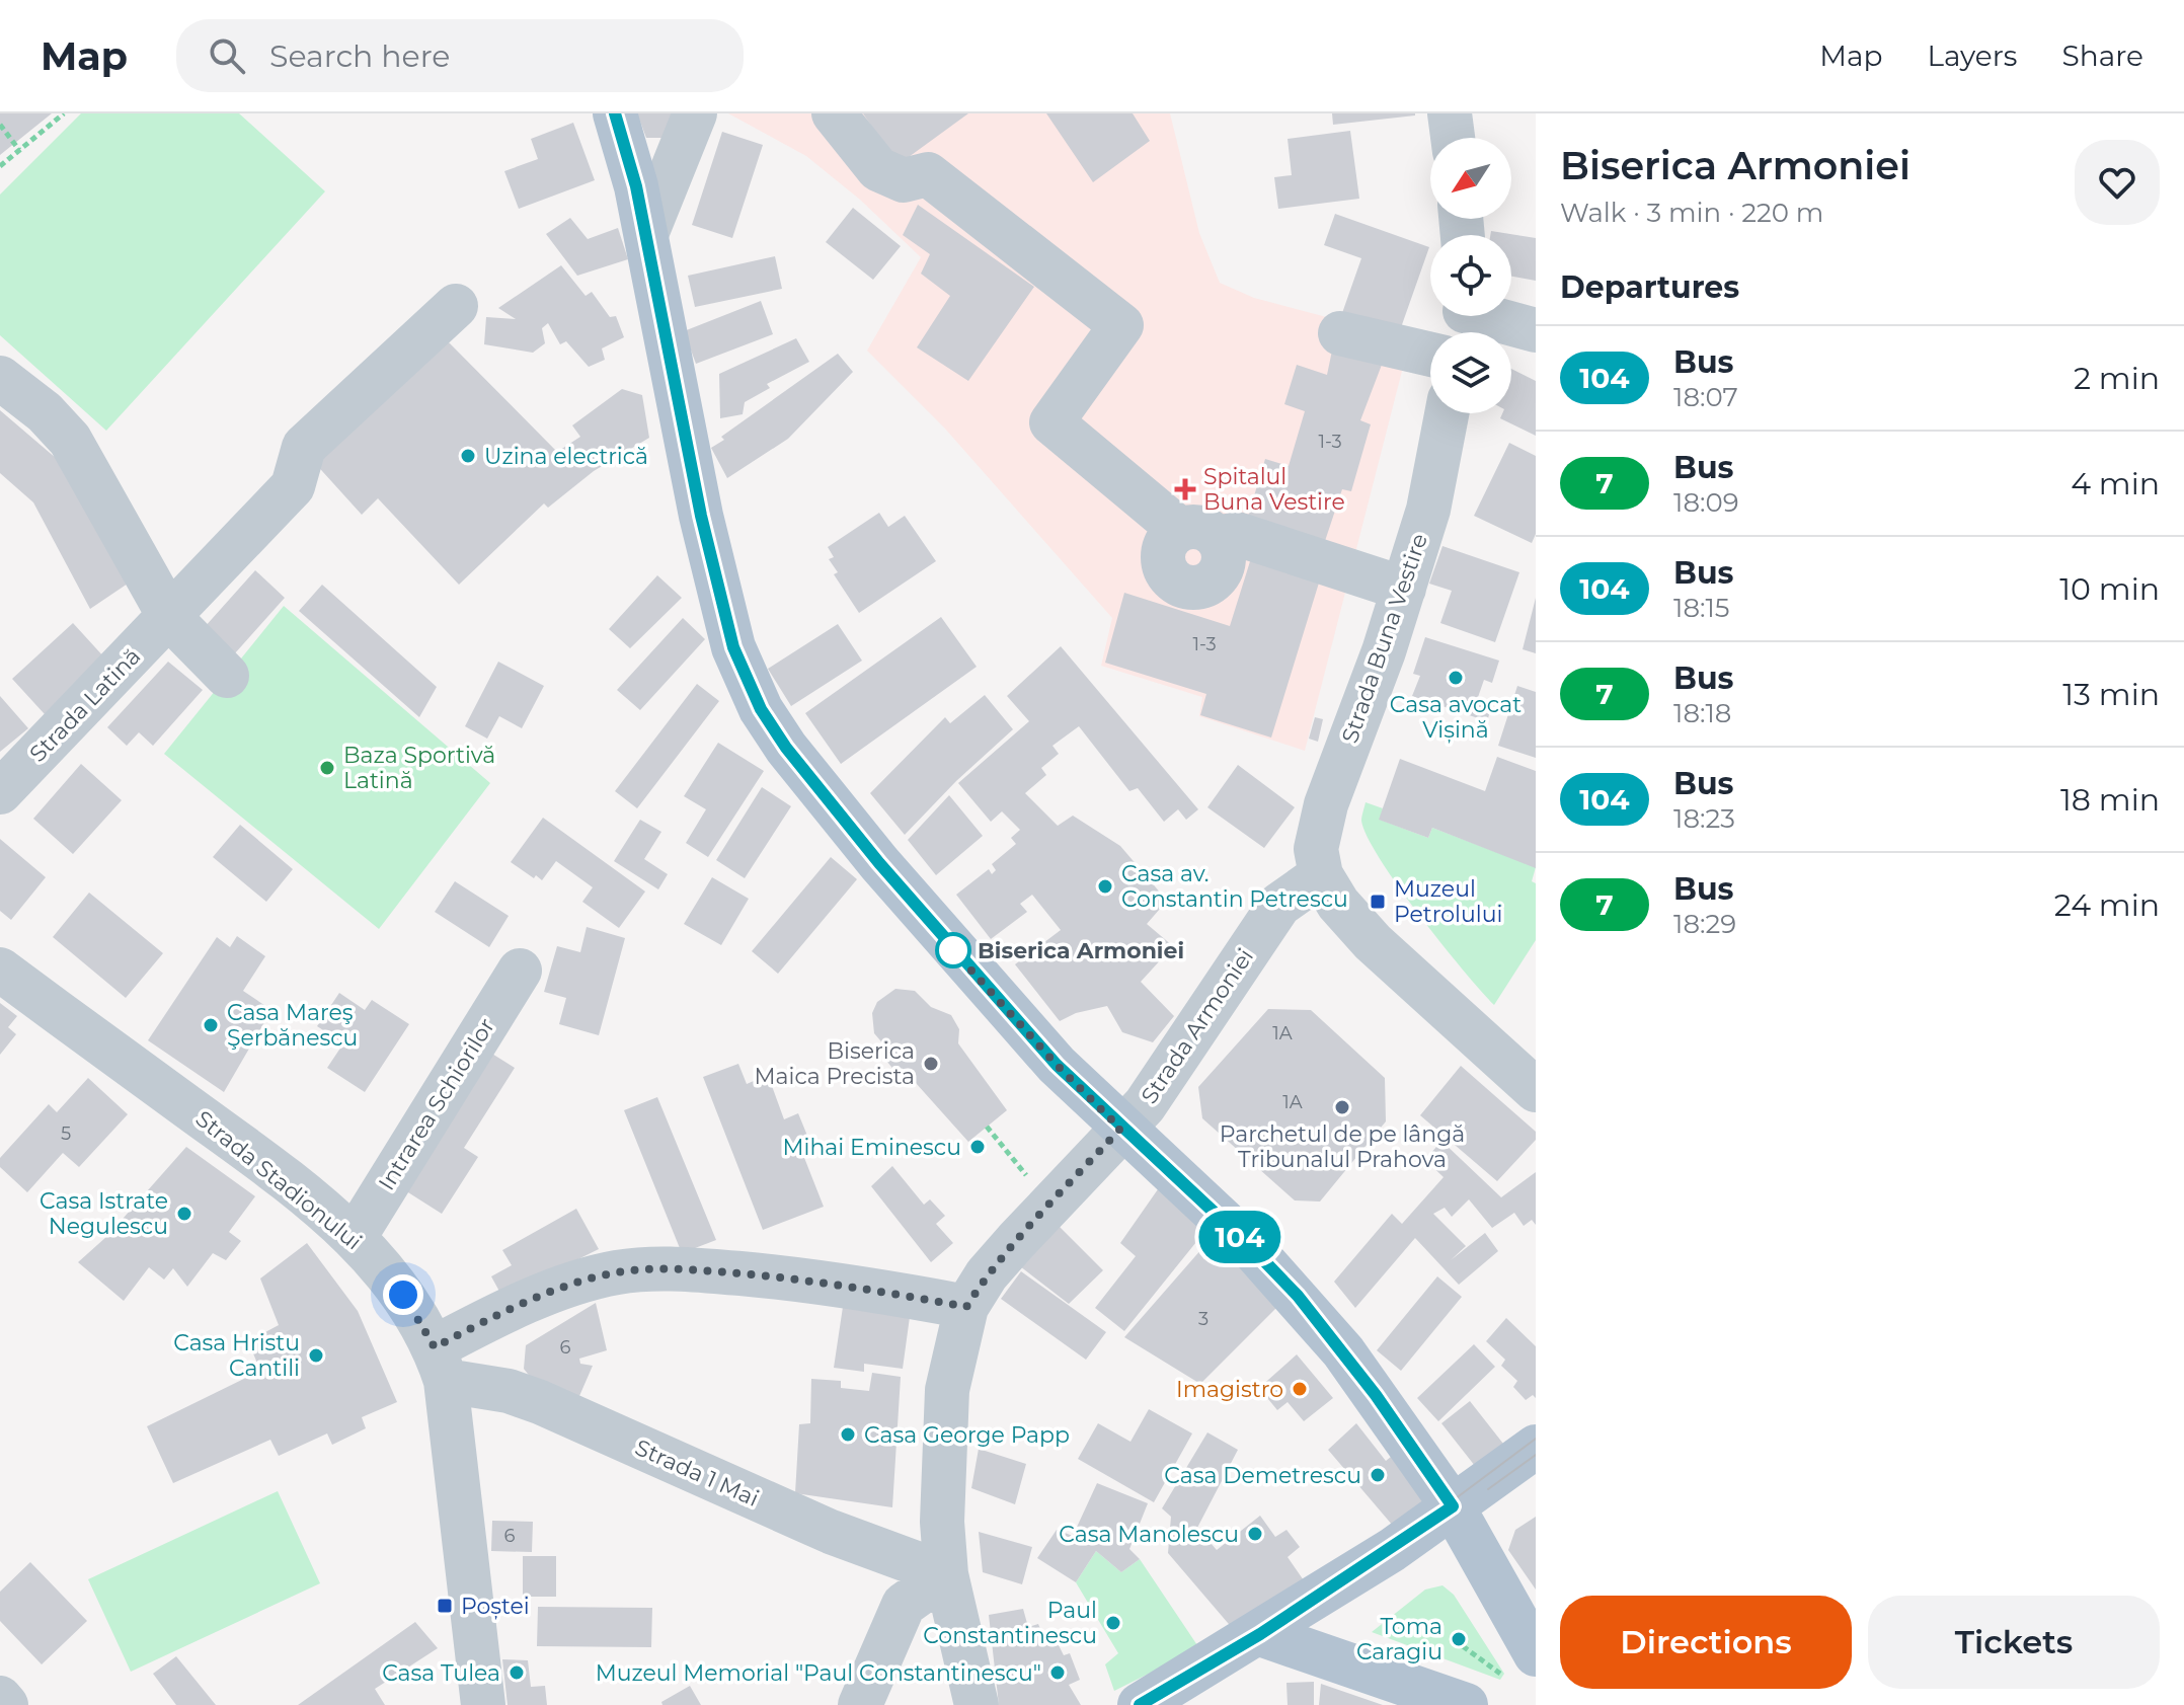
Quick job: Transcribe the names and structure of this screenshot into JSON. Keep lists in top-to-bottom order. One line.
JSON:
{"streets":{"street":["Strada Buna Vestire","Strada Latină","Strada Armoniei","Intrarea Schiorilor","Strada Stadionului","Strada 1 Mai"]},"crossings":[["Strada Buna Vestire","Strada Armoniei"],["Strada Armoniei","Strada 1 Mai"],["Intrarea Schiorilor","Strada Stadionului"],["Strada Stadionului","Strada 1 Mai"]],"places":{"other":["Uzina electrică","Casa avocat Vișină","Baza Sportivă Latină","Casa av. Constantin Petrescu","Biserica Armoniei","Casa Mareş Şerbănescu","Biserica Maica Precista","Parchetul de pe lângă Tribunalul Prahova","Mihai Eminescu","Casa Istrate Negulescu","Casa Hristu Cantili","Imagistro","Casa George Papp","Casa Demetrescu","Casa Manolescu","Paul Constantinescu","Toma Caragiu","Casa Tulea","Muzeul Memorial \"Paul Constantinescu\""],"health":["Spitalul Buna Vestire"],"transit":["Muzeul Petrolului","Poștei"]},"lines":["bus line 104"],"house_numbers":["1-3","1-3","1A","1A","5","3","6","6"],"north":"bottom left","page":{"header":"Map","search":"Search here","nav":["Map","Layers","Share"],"on_map":"104","heading":[["Biserica Armoniei","Walk · 3 min · 220 m"],"Departures"],"list":[{"mark":"104","name":"Bus","note":"18:07","value":"2 min"},{"mark":"7","name":"Bus","note":"18:09","value":"4 min"},{"mark":"104","name":"Bus","note":"18:15","value":"10 min"},{"mark":"7","name":"Bus","note":"18:18","value":"13 min"},{"mark":"104","name":"Bus","note":"18:23","value":"18 min"},{"mark":"7","name":"Bus","note":"18:29","value":"24 min"}],"buttons":["Directions","Tickets"]}}
